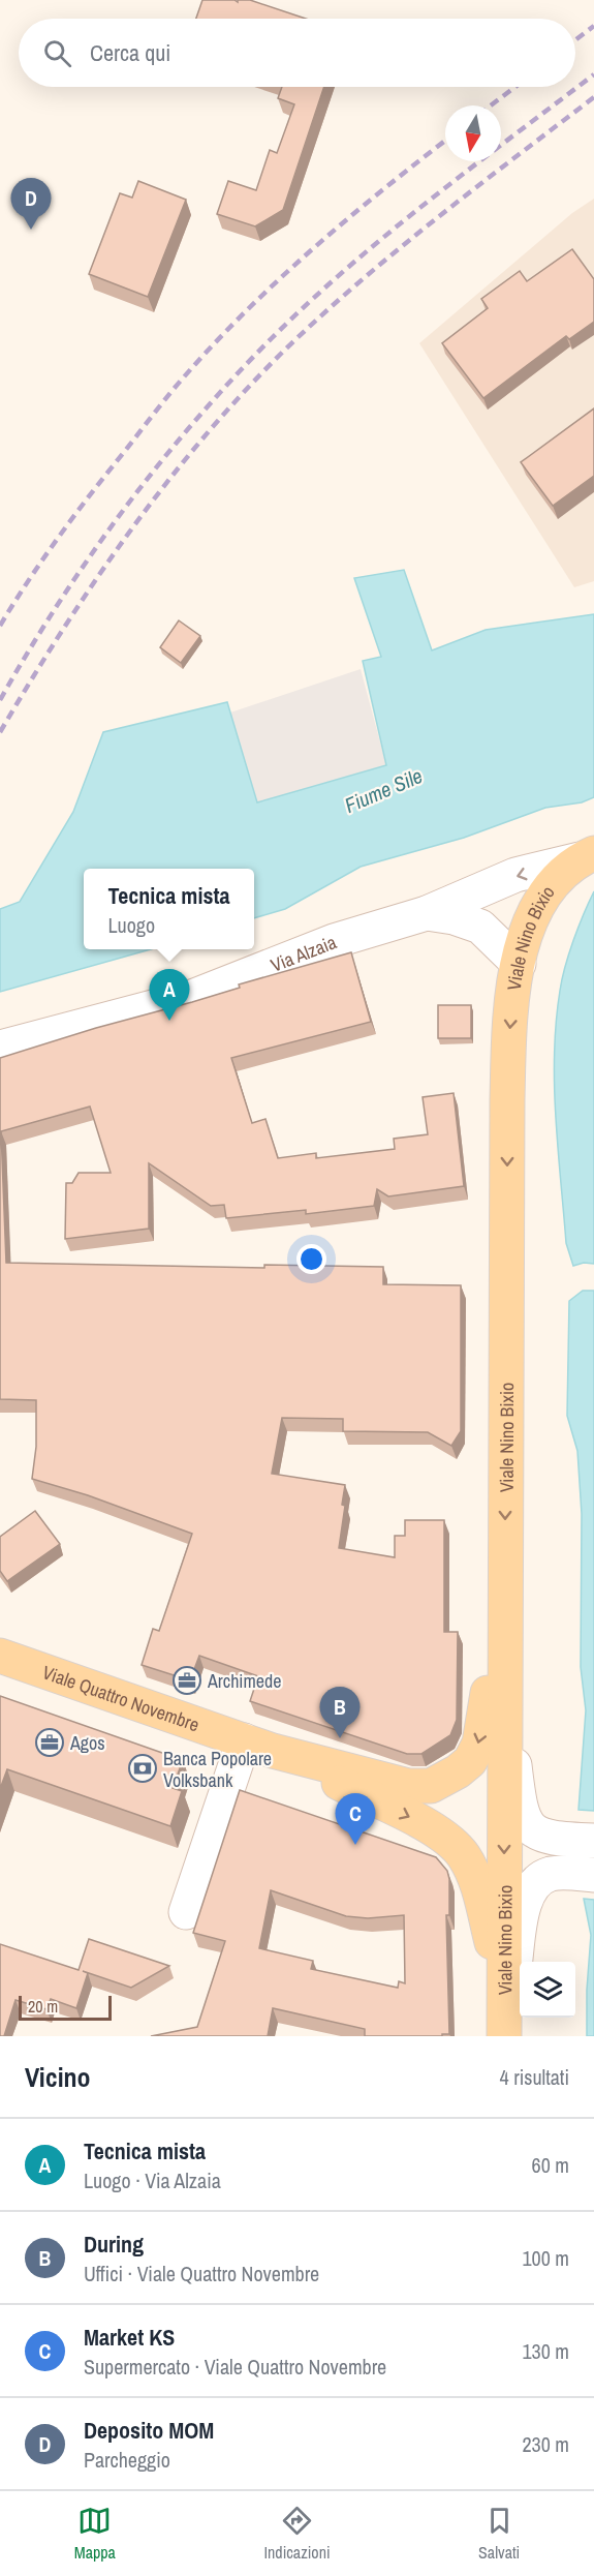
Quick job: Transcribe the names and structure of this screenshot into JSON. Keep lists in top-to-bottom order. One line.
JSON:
{"streets":{"main road":["Viale Nino Bixio","Viale Quattro Novembre"],"street":["Via Alzaia"]},"crossings":[["Viale Nino Bixio","Via Alzaia"],["Viale Nino Bixio","Viale Quattro Novembre"]],"one_way":["Viale Nino Bixio"],"water":["Fiume Sile"],"places":{"office":["Archimede","Agos"],"bank":["Banca Popolare Volksbank"]},"scale_bar":"20 m","north":"bottom","page":{"search":"Cerca qui","pins":["D","A","B","C"],"popup":["Tecnica mista","Luogo"],"scale":"20 m","heading":["Vicino","4 risultati"],"list":[{"mark":"A","name":"Tecnica mista","note":"Luogo · Via Alzaia","value":"60 m"},{"mark":"B","name":"During","note":"Uffici · Viale Quattro Novembre","value":"100 m"},{"mark":"C","name":"Market KS","note":"Supermercato · Viale Quattro Novembre","value":"130 m"},{"mark":"D","name":"Deposito MOM","note":"Parcheggio","value":"230 m"}],"nav":["Mappa","Indicazioni","Salvati"]}}
